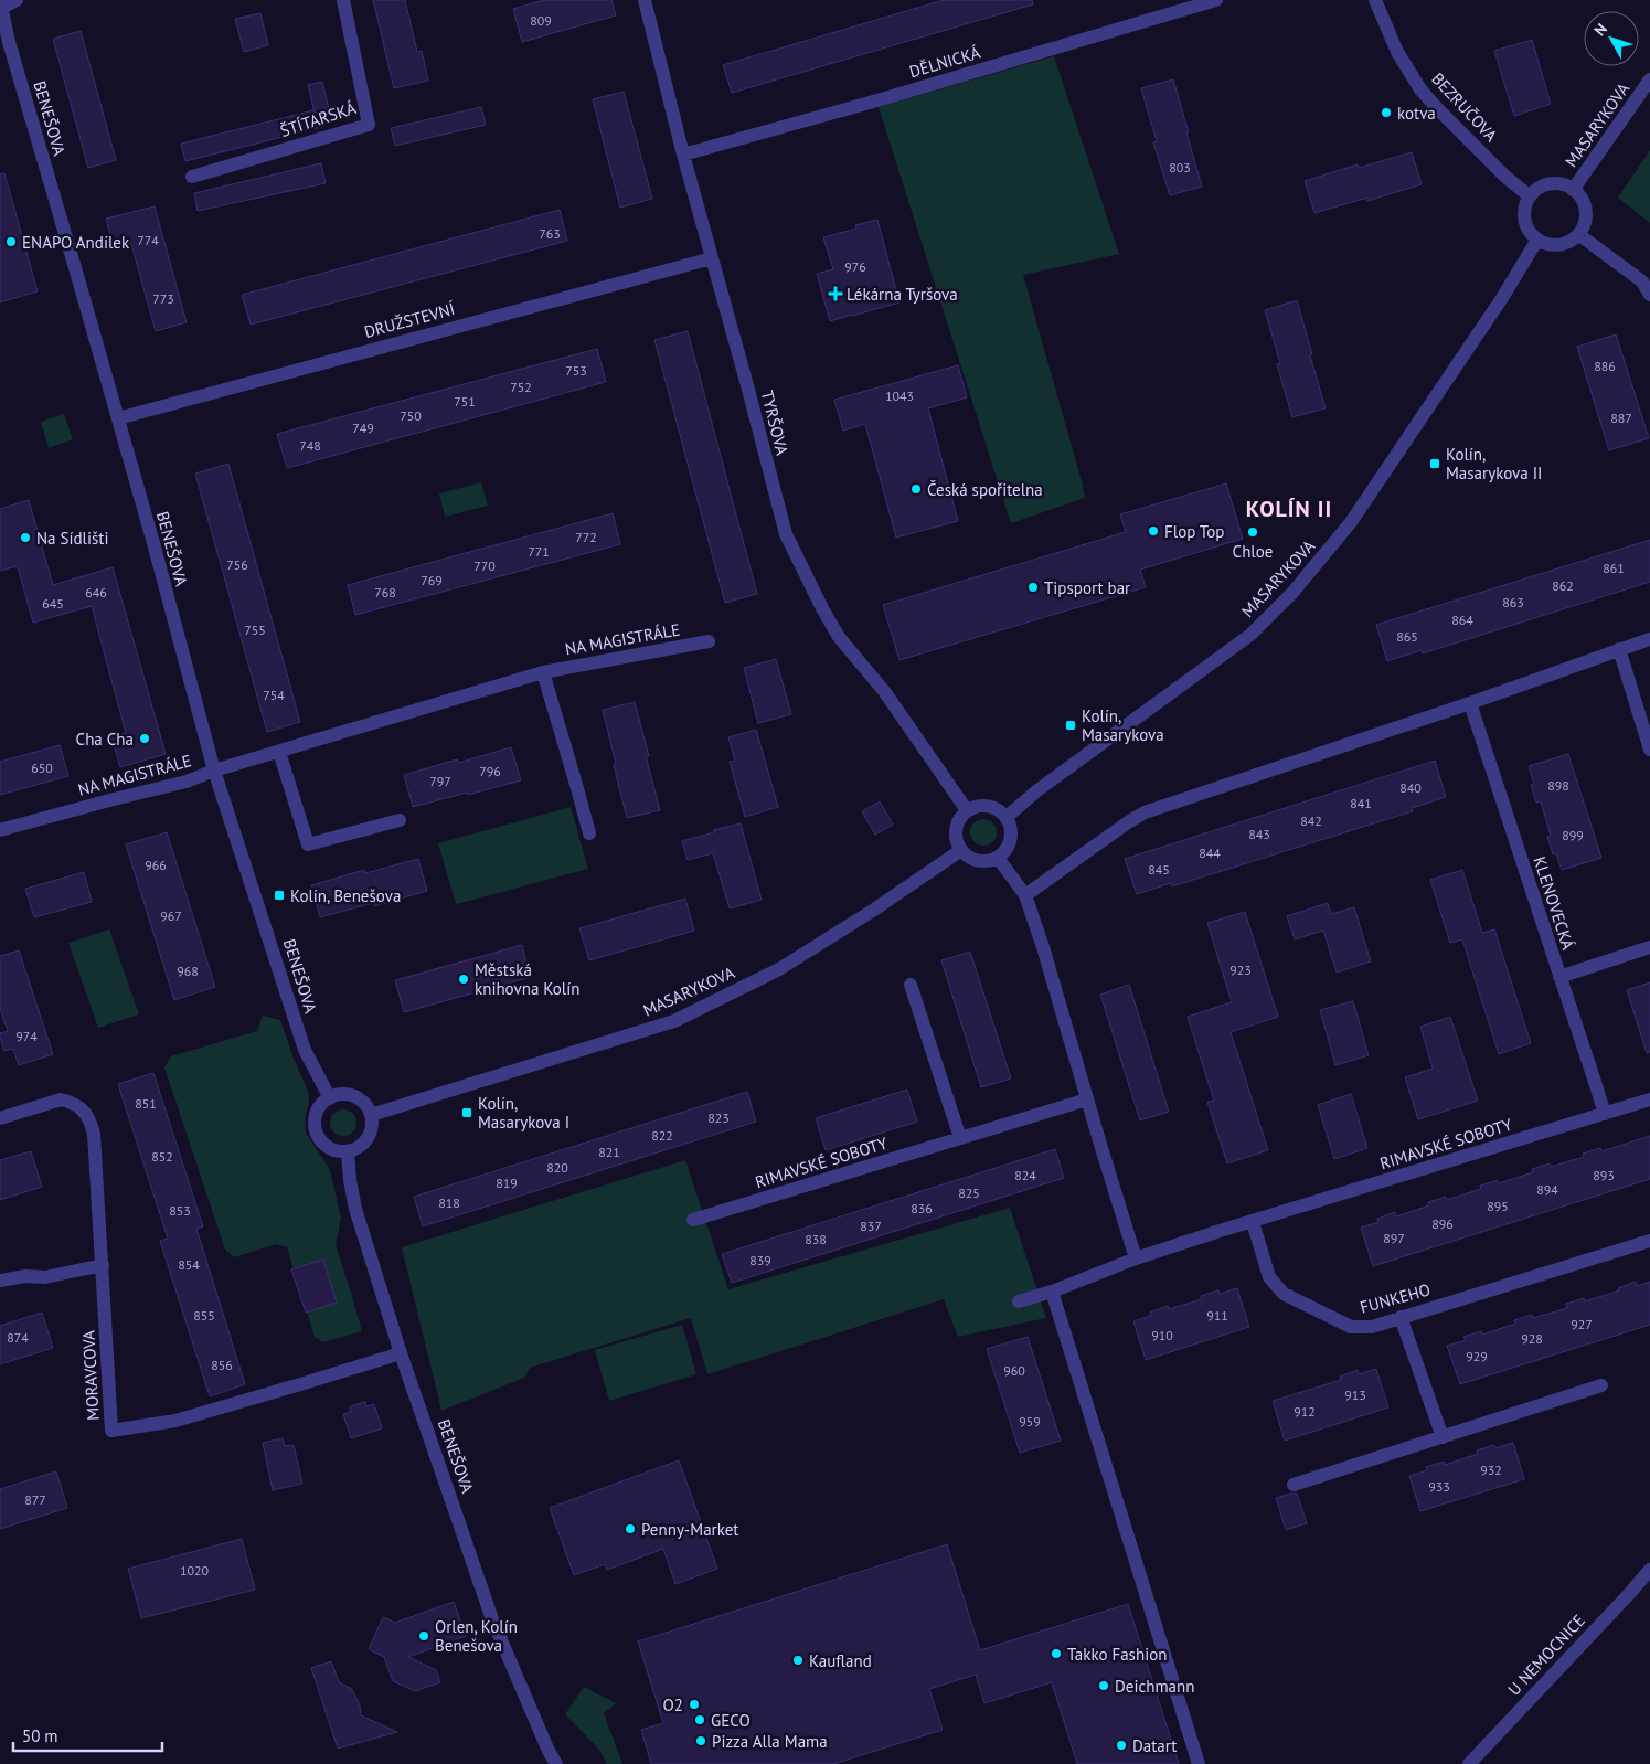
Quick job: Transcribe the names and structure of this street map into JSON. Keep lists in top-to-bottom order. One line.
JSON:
{"streets":{"street":["DĚLNICKÁ","BEZRUČOVA","BENEŠOVA","ŠTÍTARSKÁ","MASARYKOVA","DRUŽSTEVNÍ","TYRŠOVA","NA MAGISTRÁLE","KLENOVECKÁ","RIMAVSKÉ SOBOTY","FUNKEHO","MORAVCOVA","U NEMOCNICE"]},"crossings":[["DĚLNICKÁ","TYRŠOVA"],["BEZRUČOVA","MASARYKOVA"],["BENEŠOVA","MASARYKOVA"],["BENEŠOVA","DRUŽSTEVNÍ"],["BENEŠOVA","NA MAGISTRÁLE"],["BENEŠOVA","MORAVCOVA"],["MASARYKOVA","TYRŠOVA"],["DRUŽSTEVNÍ","TYRŠOVA"],["KLENOVECKÁ","RIMAVSKÉ SOBOTY"],["RIMAVSKÉ SOBOTY","FUNKEHO"]],"districts":["KOLÍN II"],"places":{"other":["kotva","ENAPO Andílek","Česká spořitelna","Flop Top","Chloe","Na Sídlišti","Tipsport bar","Cha Cha","Městská knihovna Kolín","Penny-Market","Orlen, Kolín Benešova","Takko Fashion","Kaufland","Deichmann","O2","GECO","Pizza Alla Mama","Datart"],"health":["Lékárna Tyršova"],"transit":["Kolín, Masarykova II","Kolín, Masarykova","Kolín, Benešova","Kolín, Masarykova I"]},"house_numbers":["809","803","763","774","976","773","886","753","752","1043","751","750","887","749","748","772","771","756","770","861","769","862","646","768","863","645","864","755","865","754","650","796","797","898","840","841","842","843","899","844","966","845","967","923","968","974","851","823","822","821","852","820","824","893","819","894","825","818","895","836","853","896","837","897","838","839","854","855","911","927","910","874","928","929","856","960","913","912","959","932","933","877","1020"],"scale_bar":"50 m","north":"top left"}
